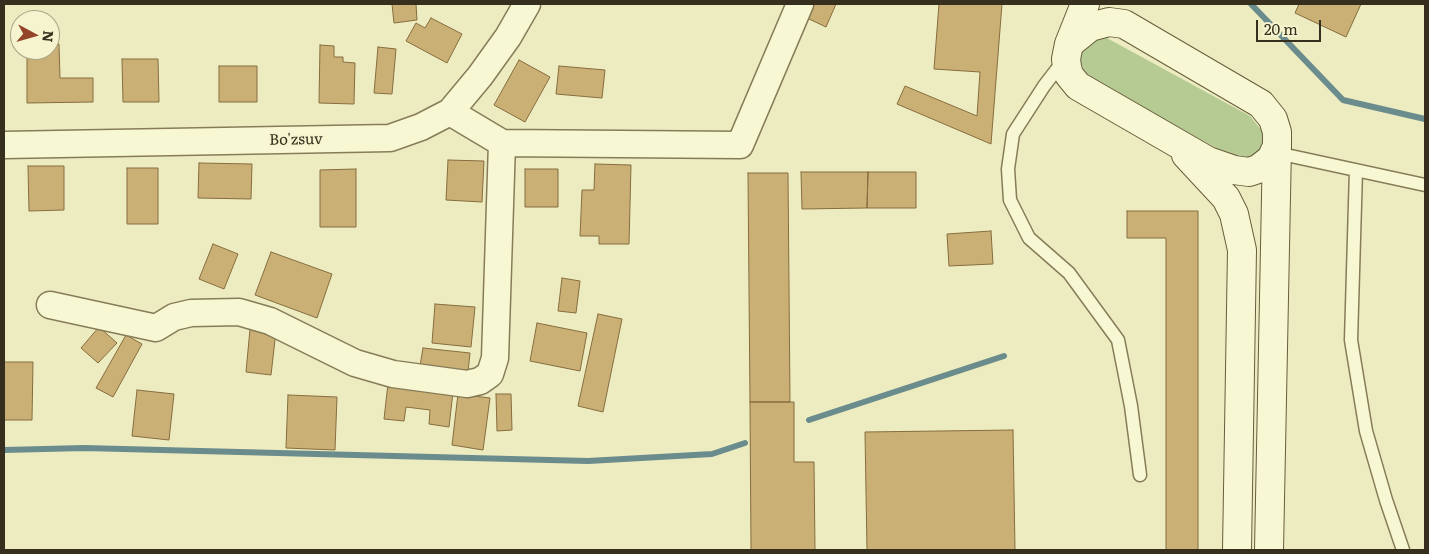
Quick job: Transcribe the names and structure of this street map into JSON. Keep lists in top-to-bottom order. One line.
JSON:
{"streets":{"street":["Bo'zsuv"]},"scale_bar":"20 m","north":"right"}
